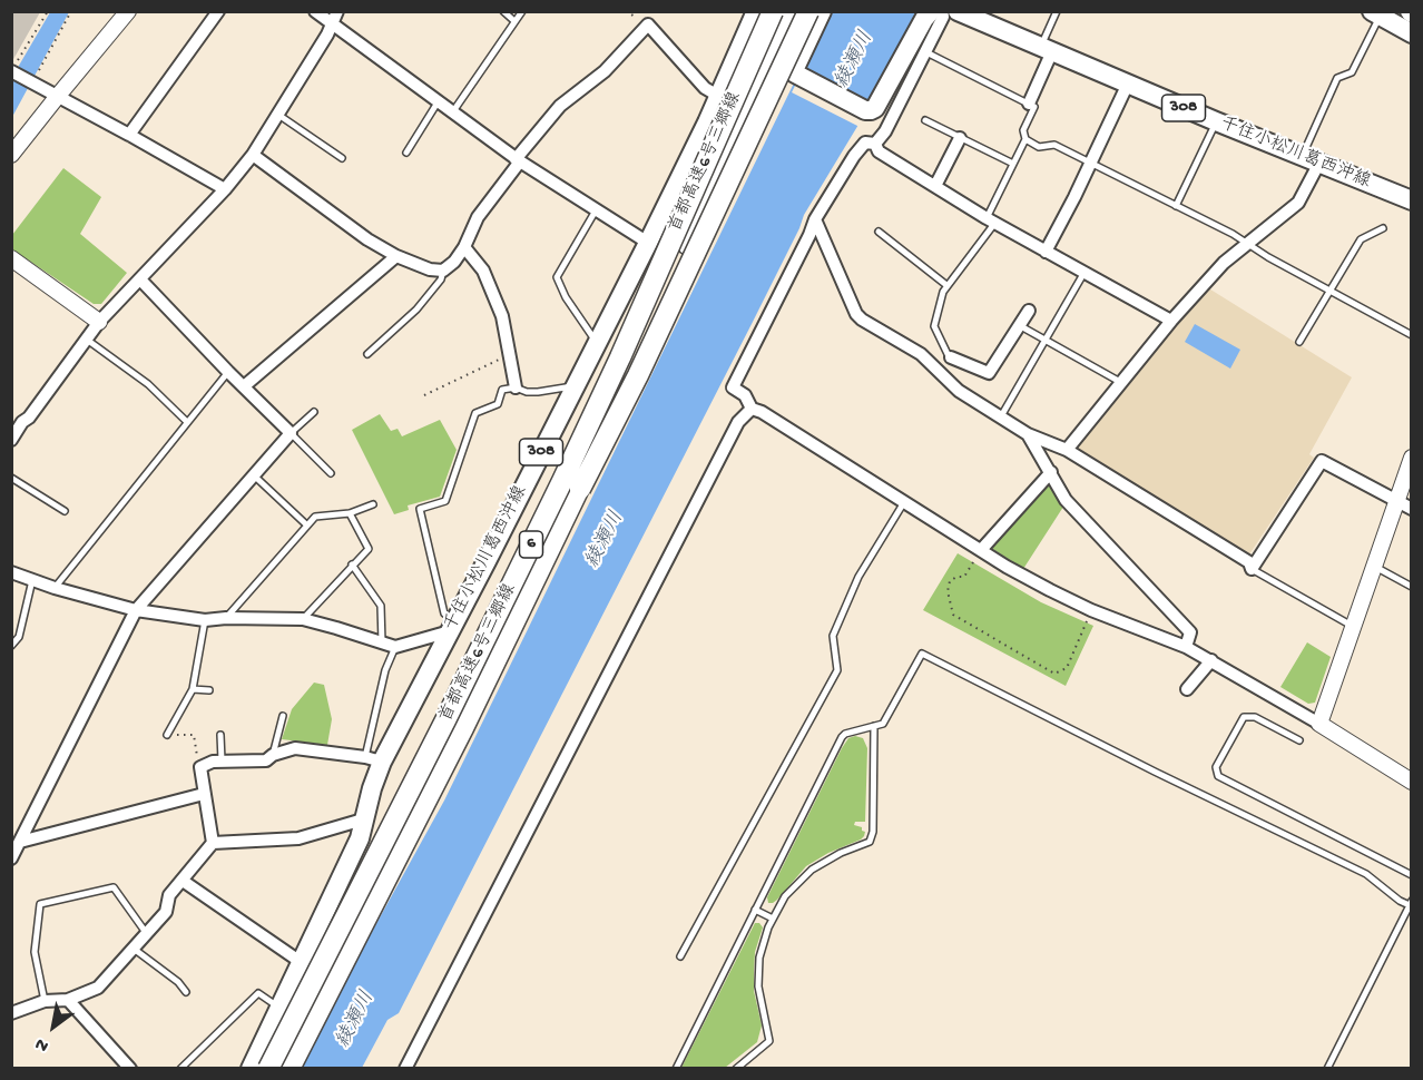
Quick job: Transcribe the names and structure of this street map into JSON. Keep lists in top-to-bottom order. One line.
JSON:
{"streets":{"highway":["首都高速6号三郷線","6"],"main road":["308","千住小松川葛西沖線"]},"water":["綾瀬川"],"north":"bottom left"}
